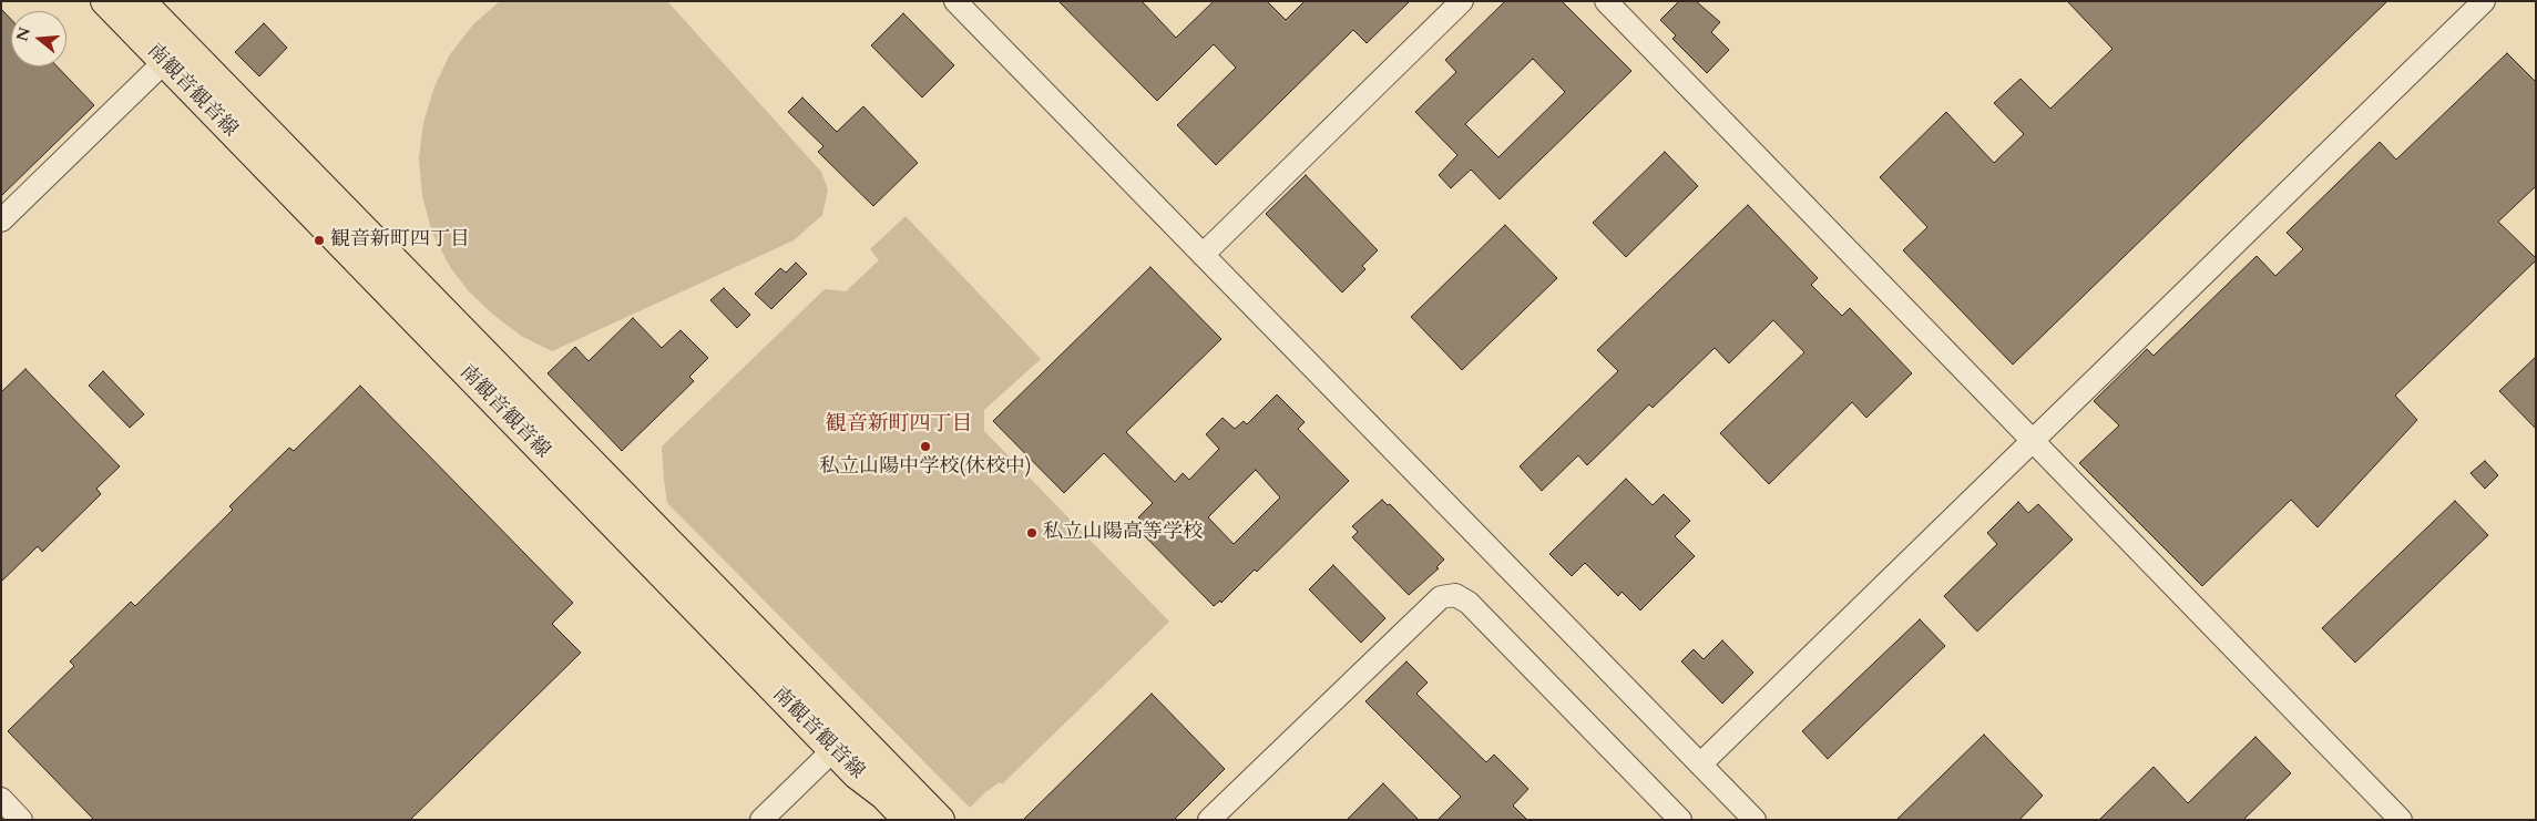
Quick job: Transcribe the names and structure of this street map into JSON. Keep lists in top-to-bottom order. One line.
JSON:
{"streets":{"main road":["南観音観音線"]},"districts":["観音新町四丁目"],"places":["観音新町四丁目","私立山陽中学校(休校中)","私立山陽高等学校"],"north":"left"}
